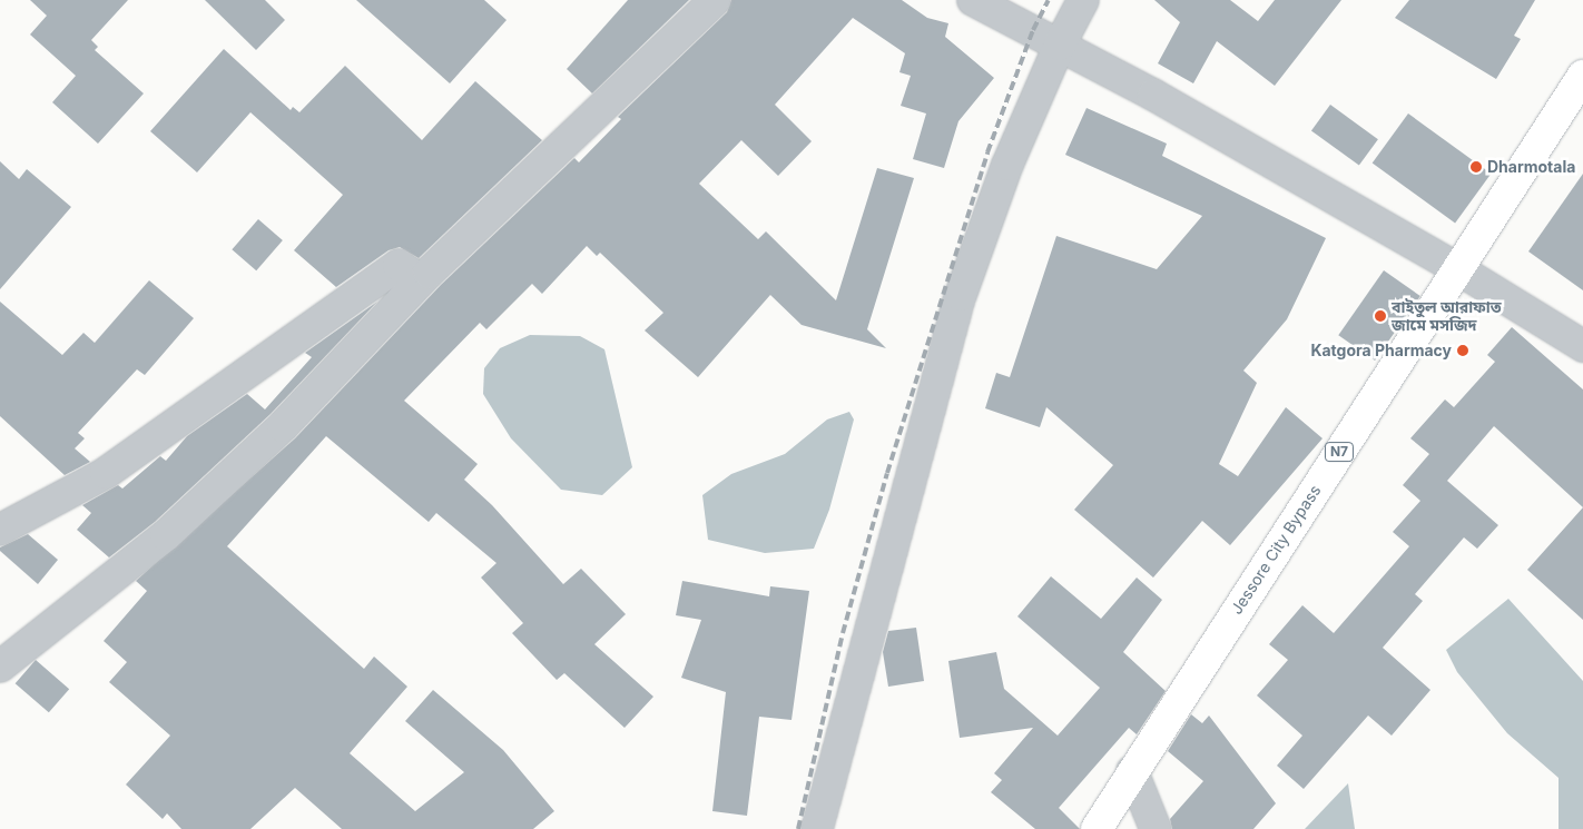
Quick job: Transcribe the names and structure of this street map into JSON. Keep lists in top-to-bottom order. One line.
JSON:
{"streets":{"highway":["N7","Jessore City Bypass"]},"places":["Dharmotala","বাইতুল আরাফাত জামে মসজিদ","Katgora Pharmacy"]}
